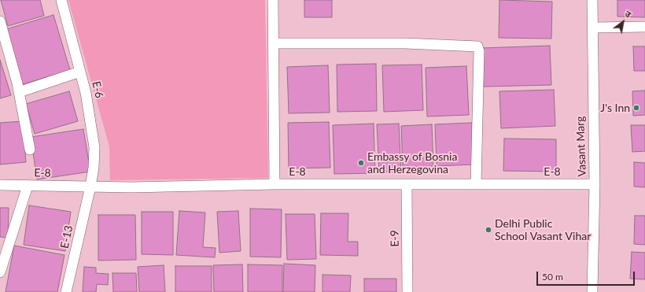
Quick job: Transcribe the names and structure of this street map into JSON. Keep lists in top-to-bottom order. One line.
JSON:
{"streets":{"street":["E-6","Vasant Marg","E-8","E-13","E-9"]},"crossings":[["E-6","E-8"],["E-6","E-13"],["Vasant Marg","E-8"],["E-8","E-13"],["E-8","E-9"]],"places":["J's Inn","Embassy of Bosnia and Herzegovina","Delhi Public School Vasant Vihar"],"scale_bar":"50 m","north":"top right"}
